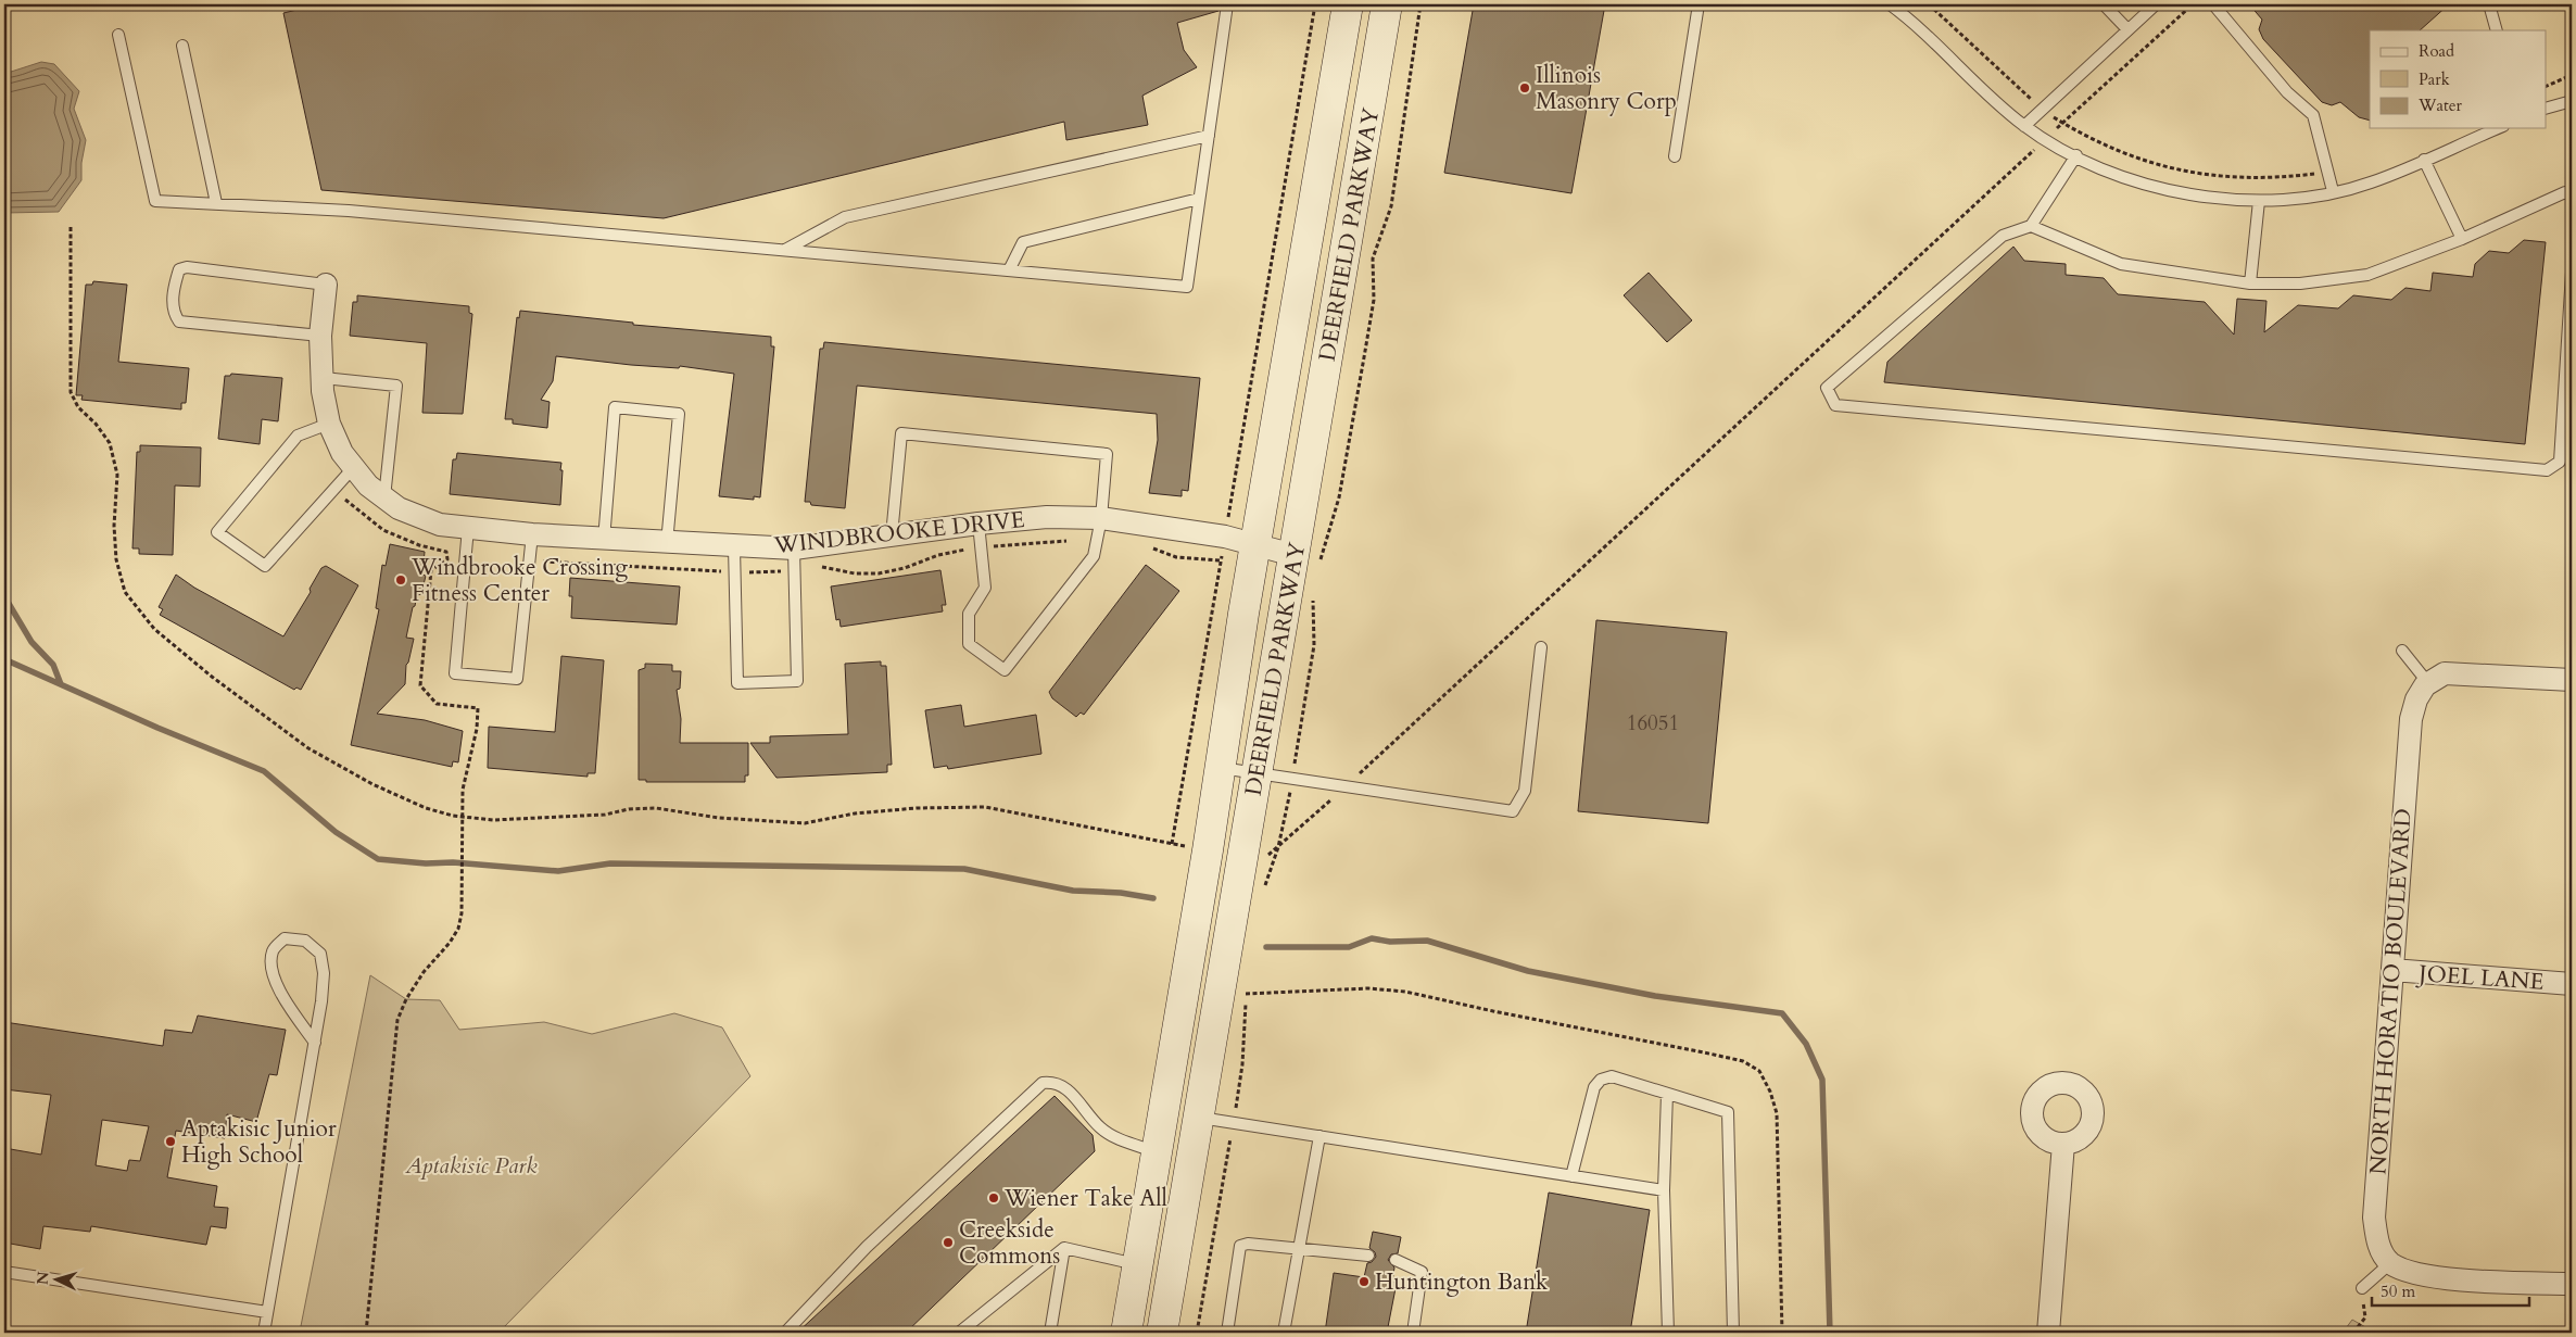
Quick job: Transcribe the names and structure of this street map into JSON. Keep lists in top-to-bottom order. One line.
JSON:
{"streets":{"main road":["DEERFIELD PARKWAY"],"street":["WINDBROOKE DRIVE","JOEL LANE","NORTH HORATIO BOULEVARD"]},"crossings":[["DEERFIELD PARKWAY","WINDBROOKE DRIVE"],["JOEL LANE","NORTH HORATIO BOULEVARD"]],"parks":["Aptakisic Park"],"places":["Illinois Masonry Corp","Windbrooke Crossing Fitness Center","Aptakisic Junior High School","Wiener Take All","Creekside Commons","Huntington Bank"],"house_numbers":["16051"],"legend":["Road","Park","Water"],"scale_bar":"50 m","north":"left"}
